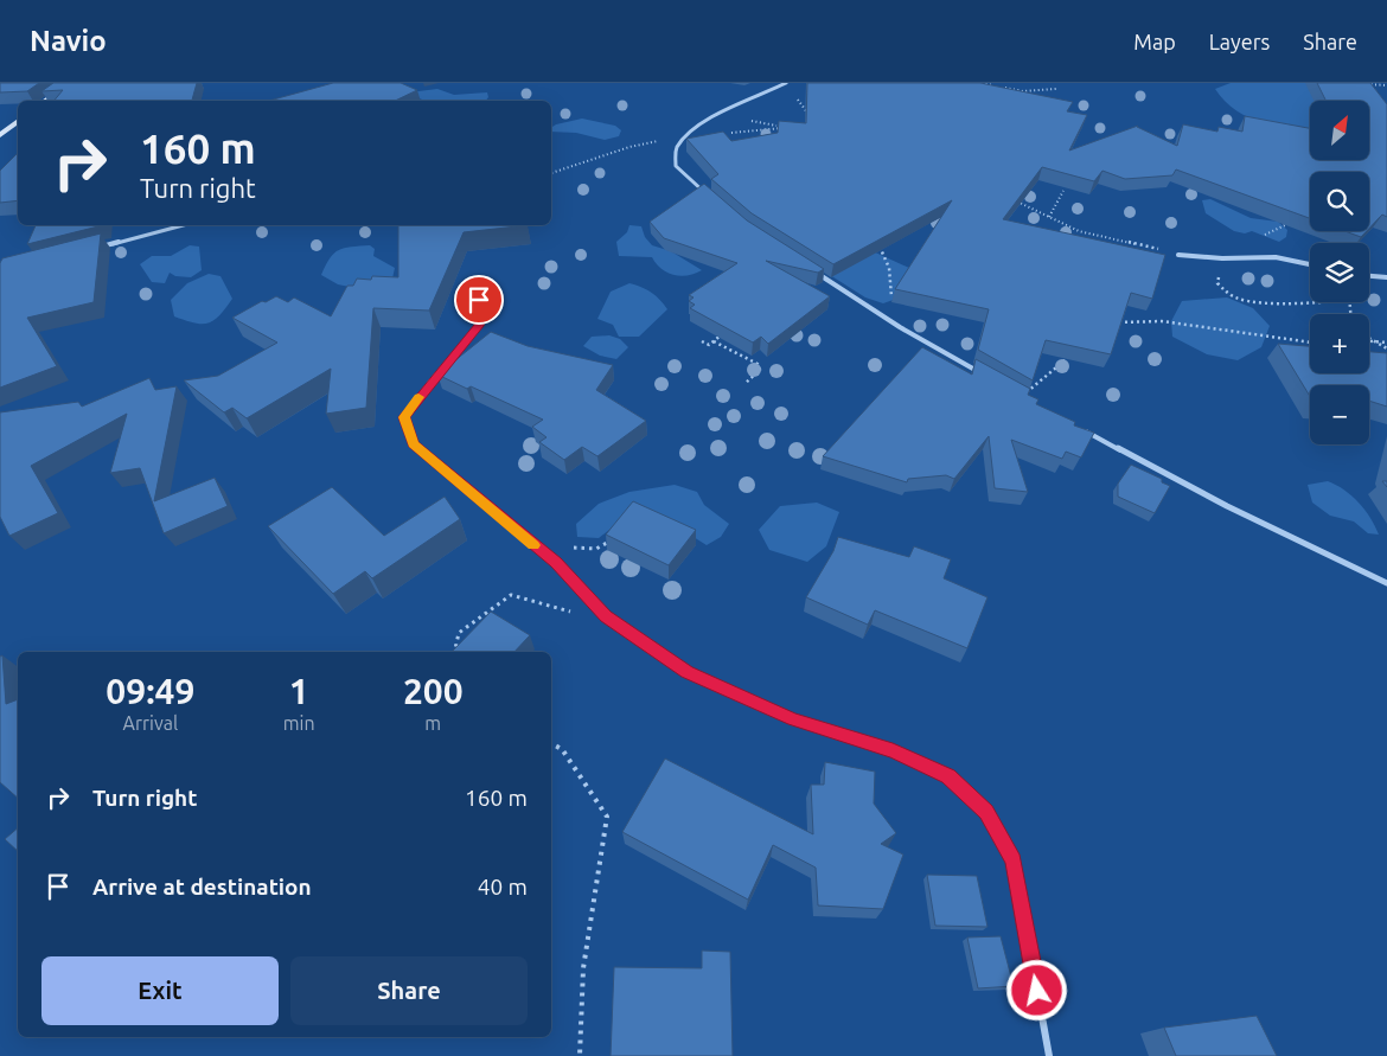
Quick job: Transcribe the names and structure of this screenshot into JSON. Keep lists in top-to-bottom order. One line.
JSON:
{"north":"top right","page":{"header":"Navio","nav":["Map","Layers","Share"],"map_buttons":["+","−"],"turn":["160 m","Turn right"],"eta":["09:49","Arrival","1","min","200","m"],"list":[{"name":"Turn right","value":"160 m"},{"name":"Arrive at destination","value":"40 m"}],"buttons":["Exit","Share"]}}
